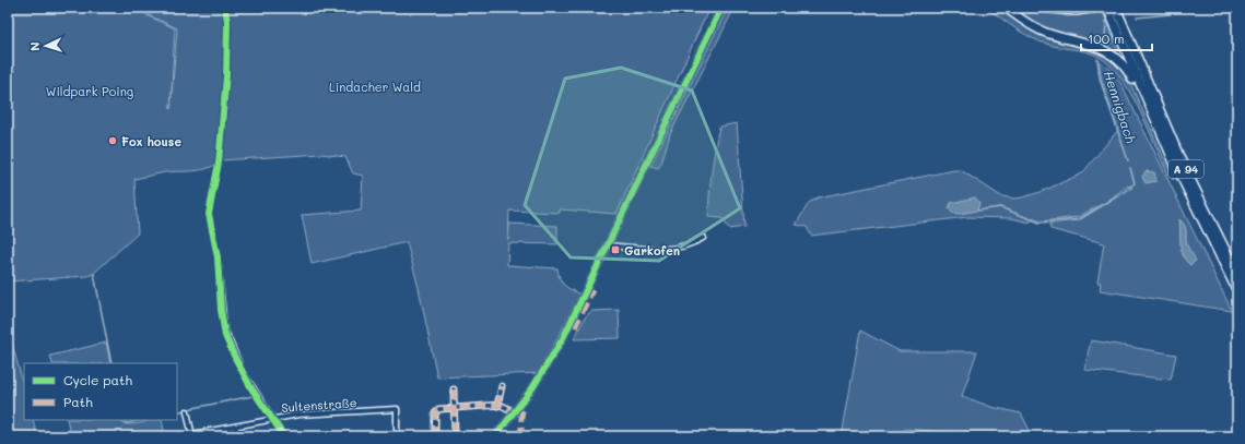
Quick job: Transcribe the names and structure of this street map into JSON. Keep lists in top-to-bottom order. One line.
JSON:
{"streets":{"highway":["A 94"],"street":["Sultenstraße"]},"water":["Hennigbach"],"parks":["Lindacher Wald","Wildpark Poing"],"places":{"other":["Fox house"],"transit":["Garkofen"]},"legend":["Cycle path","Path"],"scale_bar":"100 m","north":"left"}
